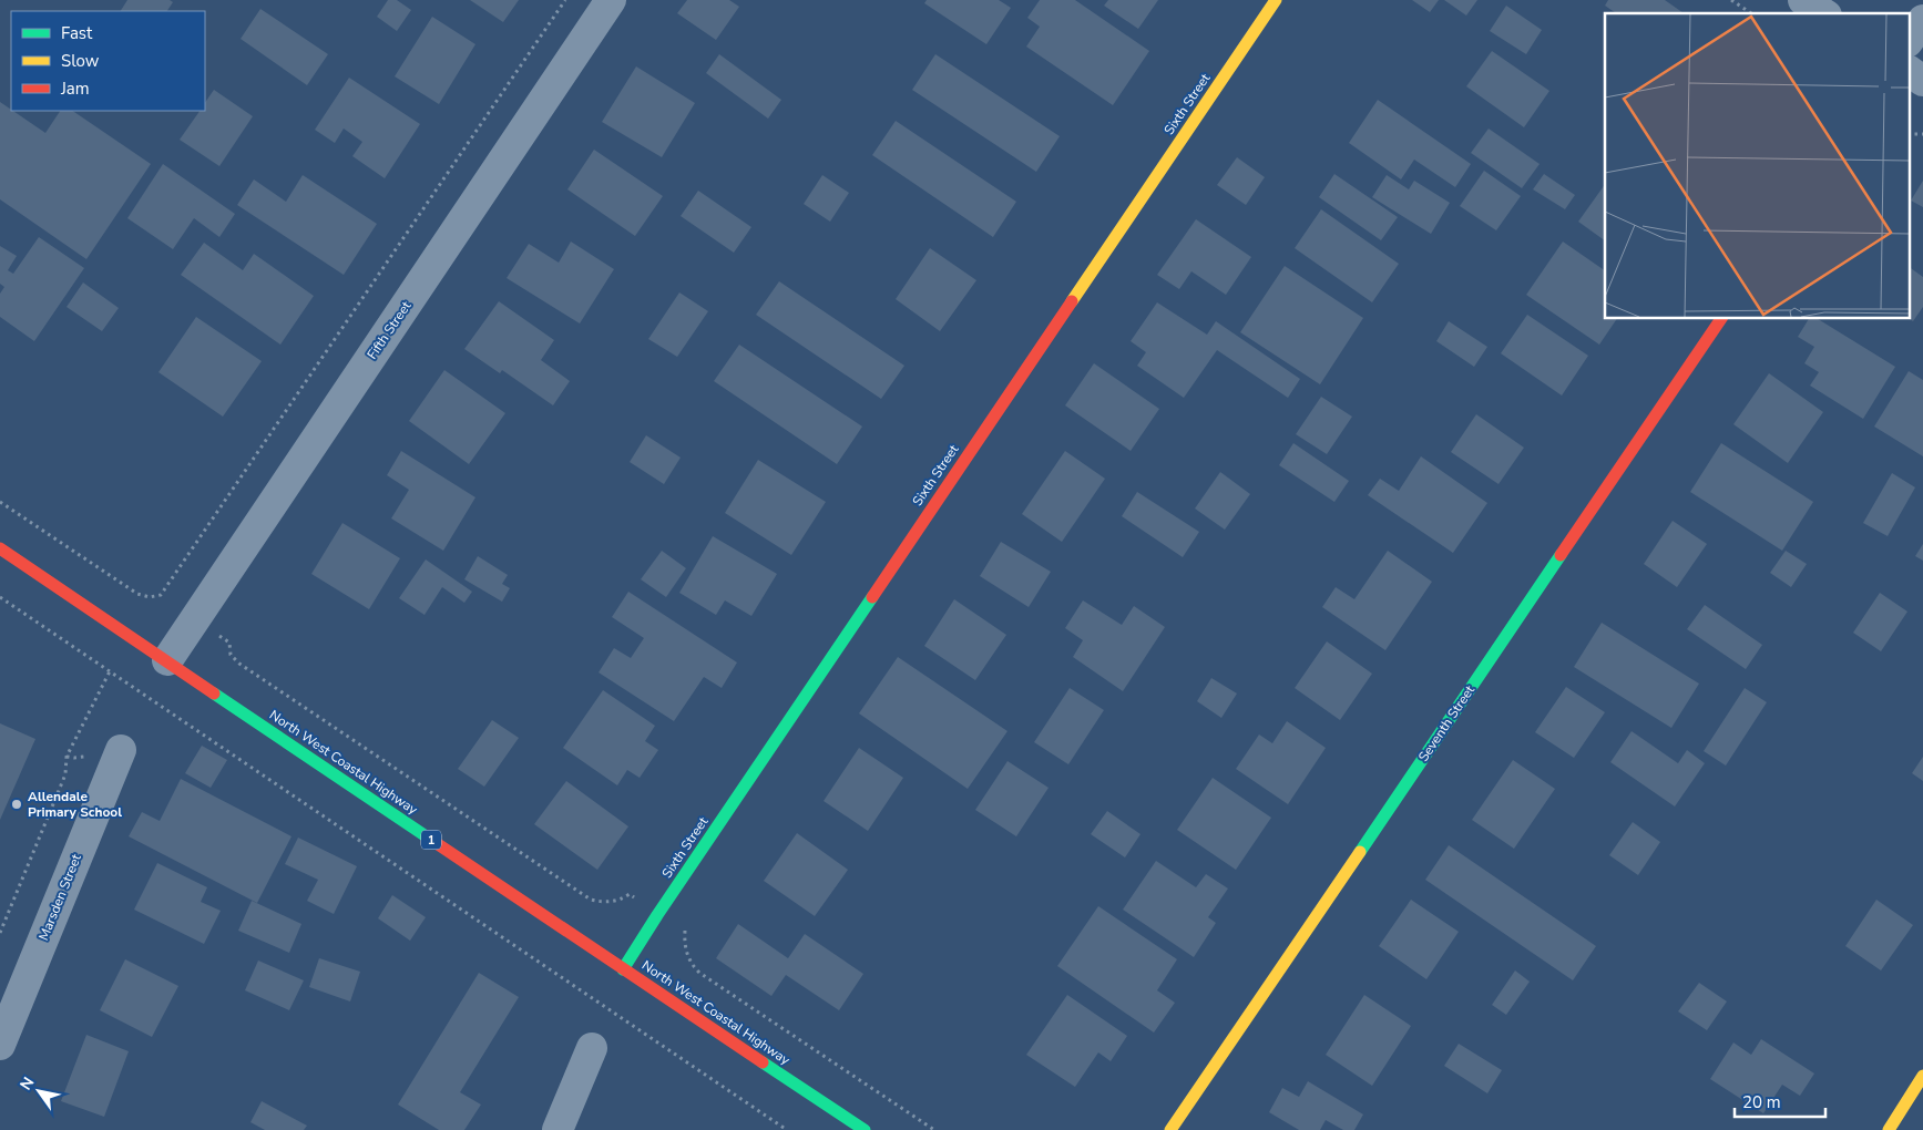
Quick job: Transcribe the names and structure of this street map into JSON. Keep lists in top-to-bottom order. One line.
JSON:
{"streets":{"main road":["Sixth Street","Seventh Street","North West Coastal Highway","1"],"street":["Fifth Street","Marsden Street"]},"crossings":[["Sixth Street","North West Coastal Highway"],["Fifth Street","North West Coastal Highway"]],"places":["Allendale Primary School"],"legend":["Fast","Slow","Jam"],"scale_bar":"20 m","north":"top left"}
